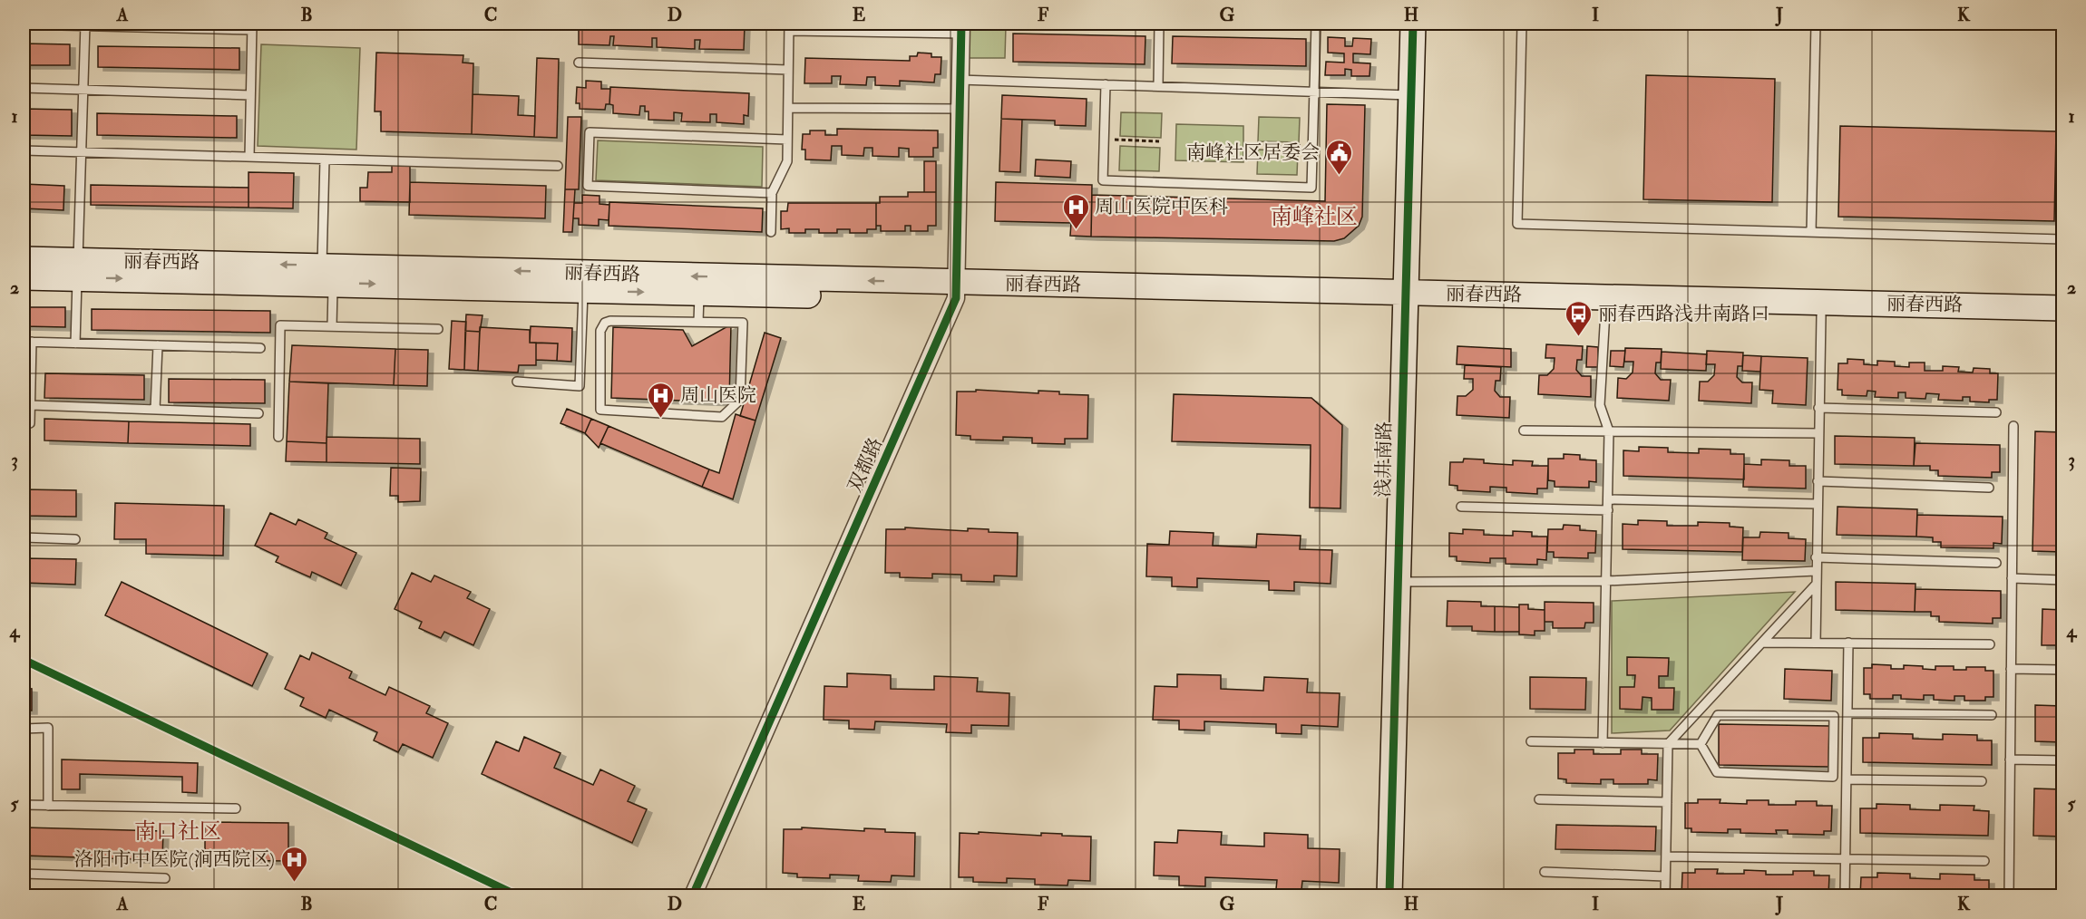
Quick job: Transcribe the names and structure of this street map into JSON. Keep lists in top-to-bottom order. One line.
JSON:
{"streets":{"main road":["丽春西路","浅井南路"],"street":["双都路"]},"crossings":[["丽春西路","浅井南路"],["丽春西路","双都路"]],"districts":["南峰社区","南口社区"],"places":{"public building":["南峰社区居委会"],"hospital":["周山医院中医科","周山医院","洛阳市中医院(涧西院区)"],"bus stop":["丽春西路浅井南路口"]},"grid":{"columns":["A","B","C","D","E","F","G","H","I","J","K"],"rows":["1","2","3","4","5"]}}
